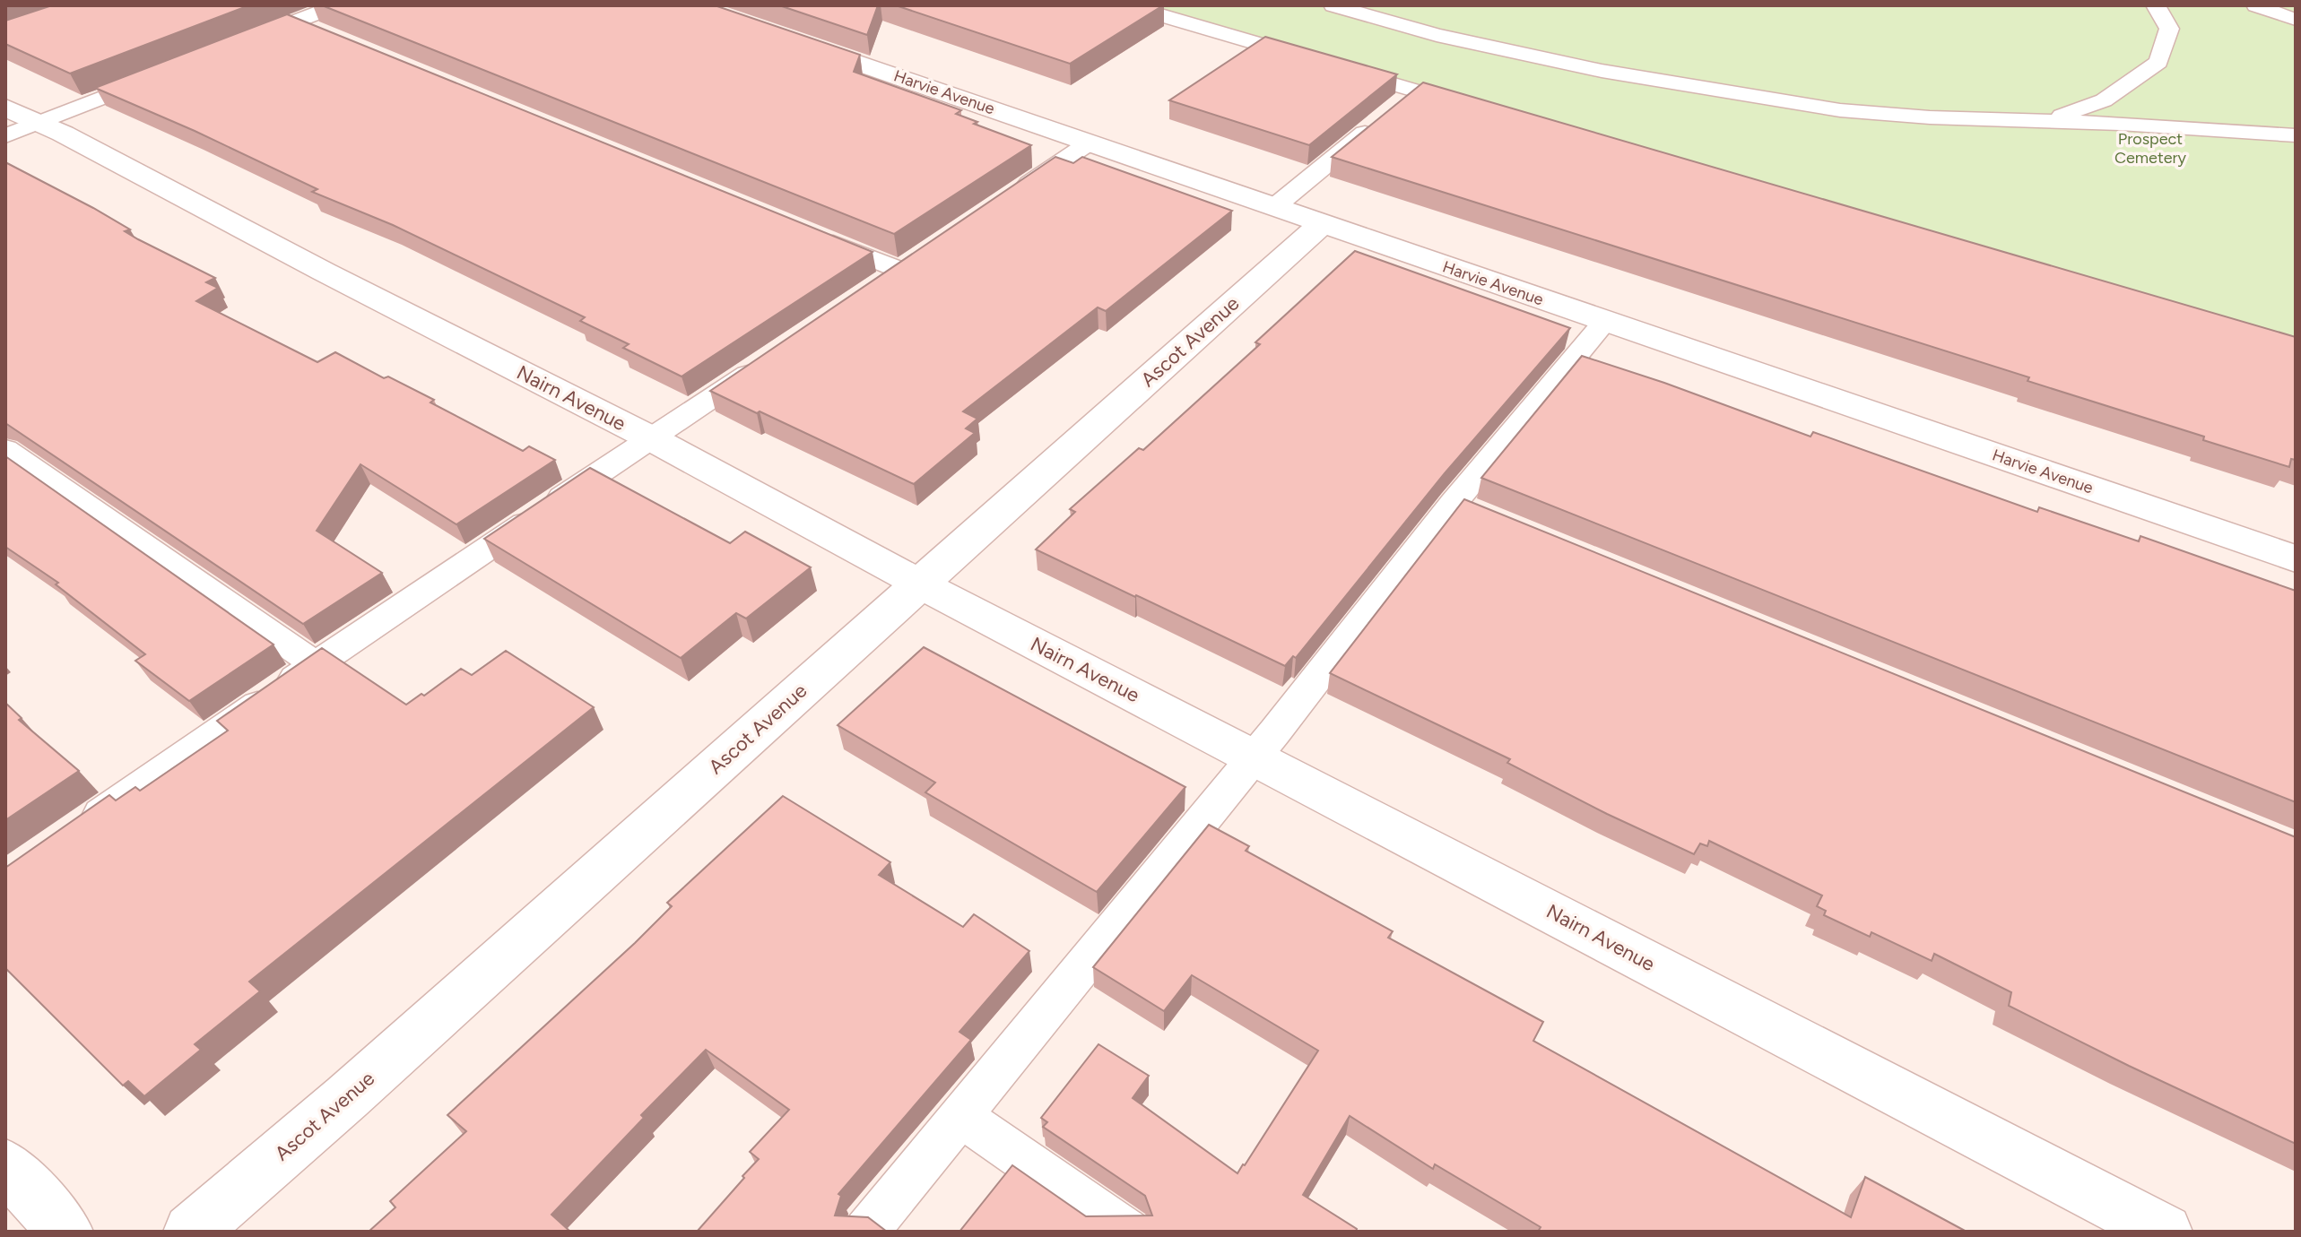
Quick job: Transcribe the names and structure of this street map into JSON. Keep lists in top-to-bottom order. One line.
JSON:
{"streets":{"street":["Harvie Avenue","Ascot Avenue","Nairn Avenue"]},"crossings":[["Harvie Avenue","Ascot Avenue"],["Ascot Avenue","Nairn Avenue"]],"parks":["Prospect Cemetery"]}
